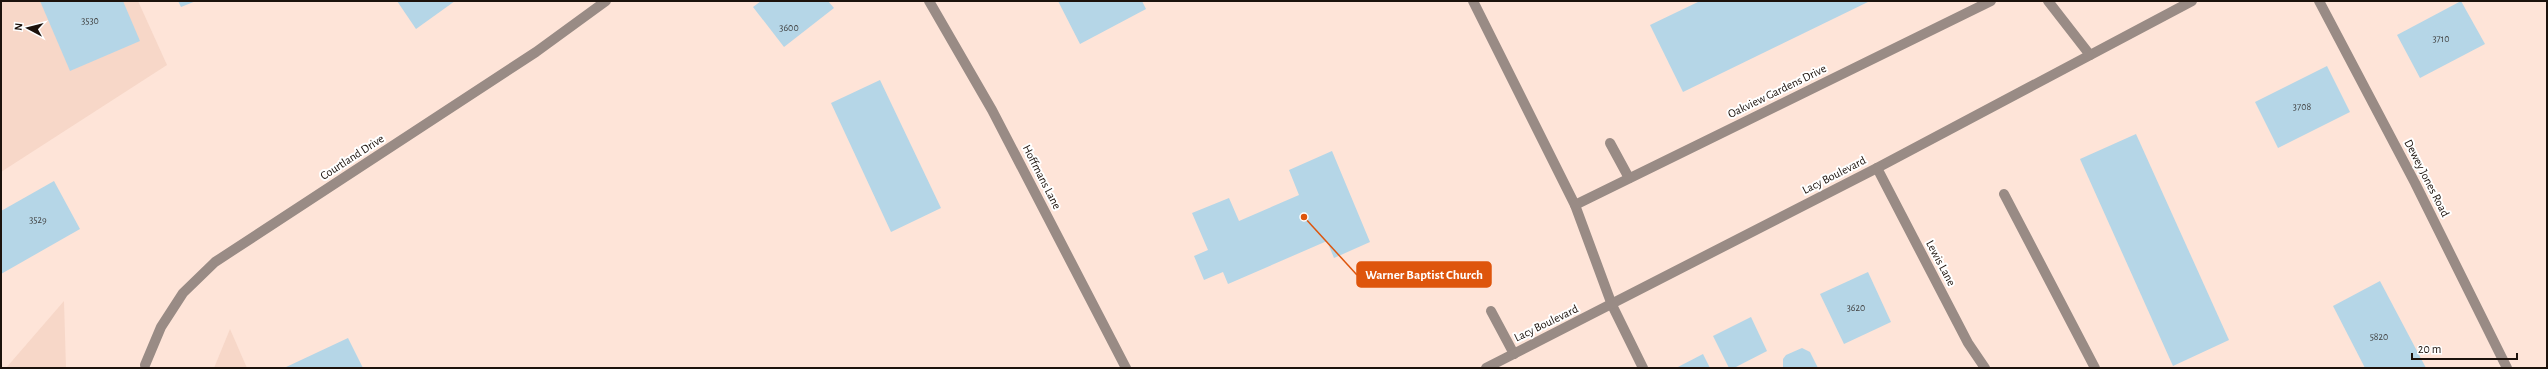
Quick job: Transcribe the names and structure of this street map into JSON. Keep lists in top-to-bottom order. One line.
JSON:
{"streets":{"street":["Oakview Gardens Drive","Courtland Drive","Lacy Boulevard","Hoffmans Lane","Dewey Jones Road","Lewis Lane"]},"crossings":[["Lacy Boulevard","Lewis Lane"]],"places":["Warner Baptist Church"],"house_numbers":["3530","3600","3710","3708","3529","3620","5820"],"scale_bar":"20 m","north":"left"}
